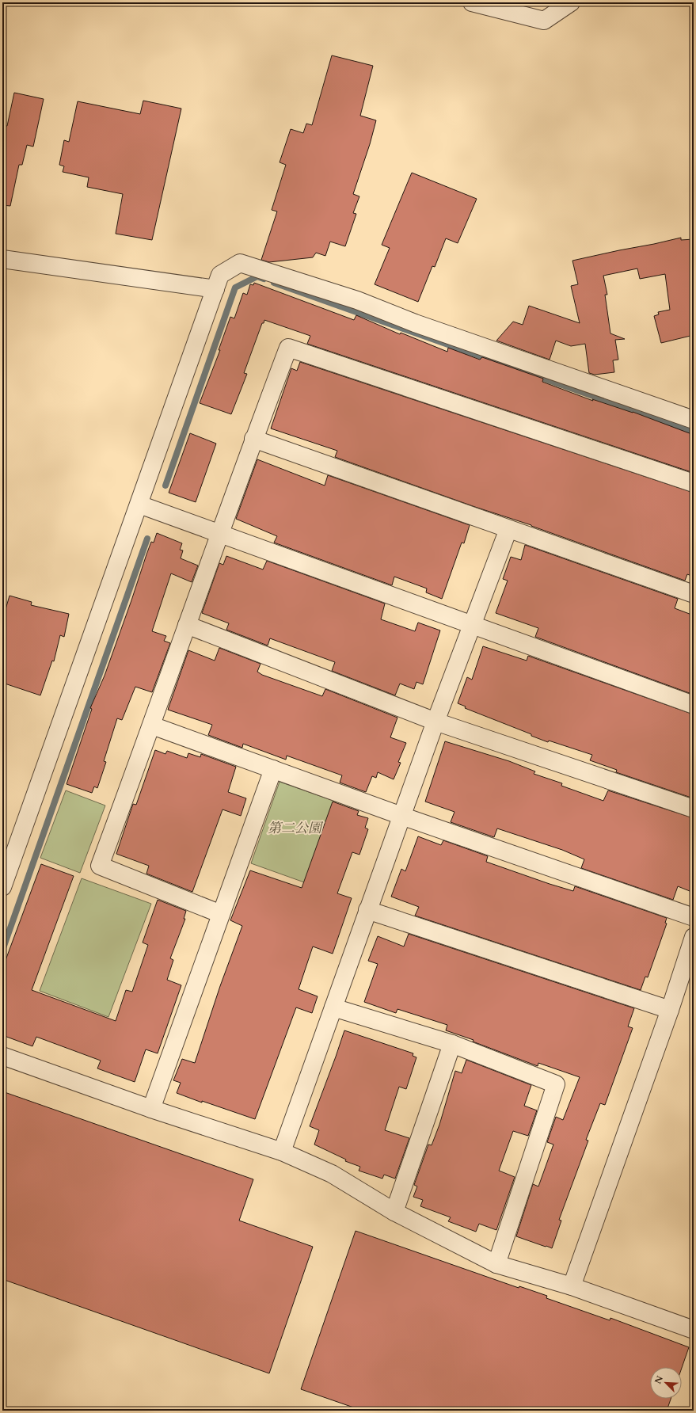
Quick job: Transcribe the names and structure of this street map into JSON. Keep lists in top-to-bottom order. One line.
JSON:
{"parks":["第二公園"],"north":"top left"}
